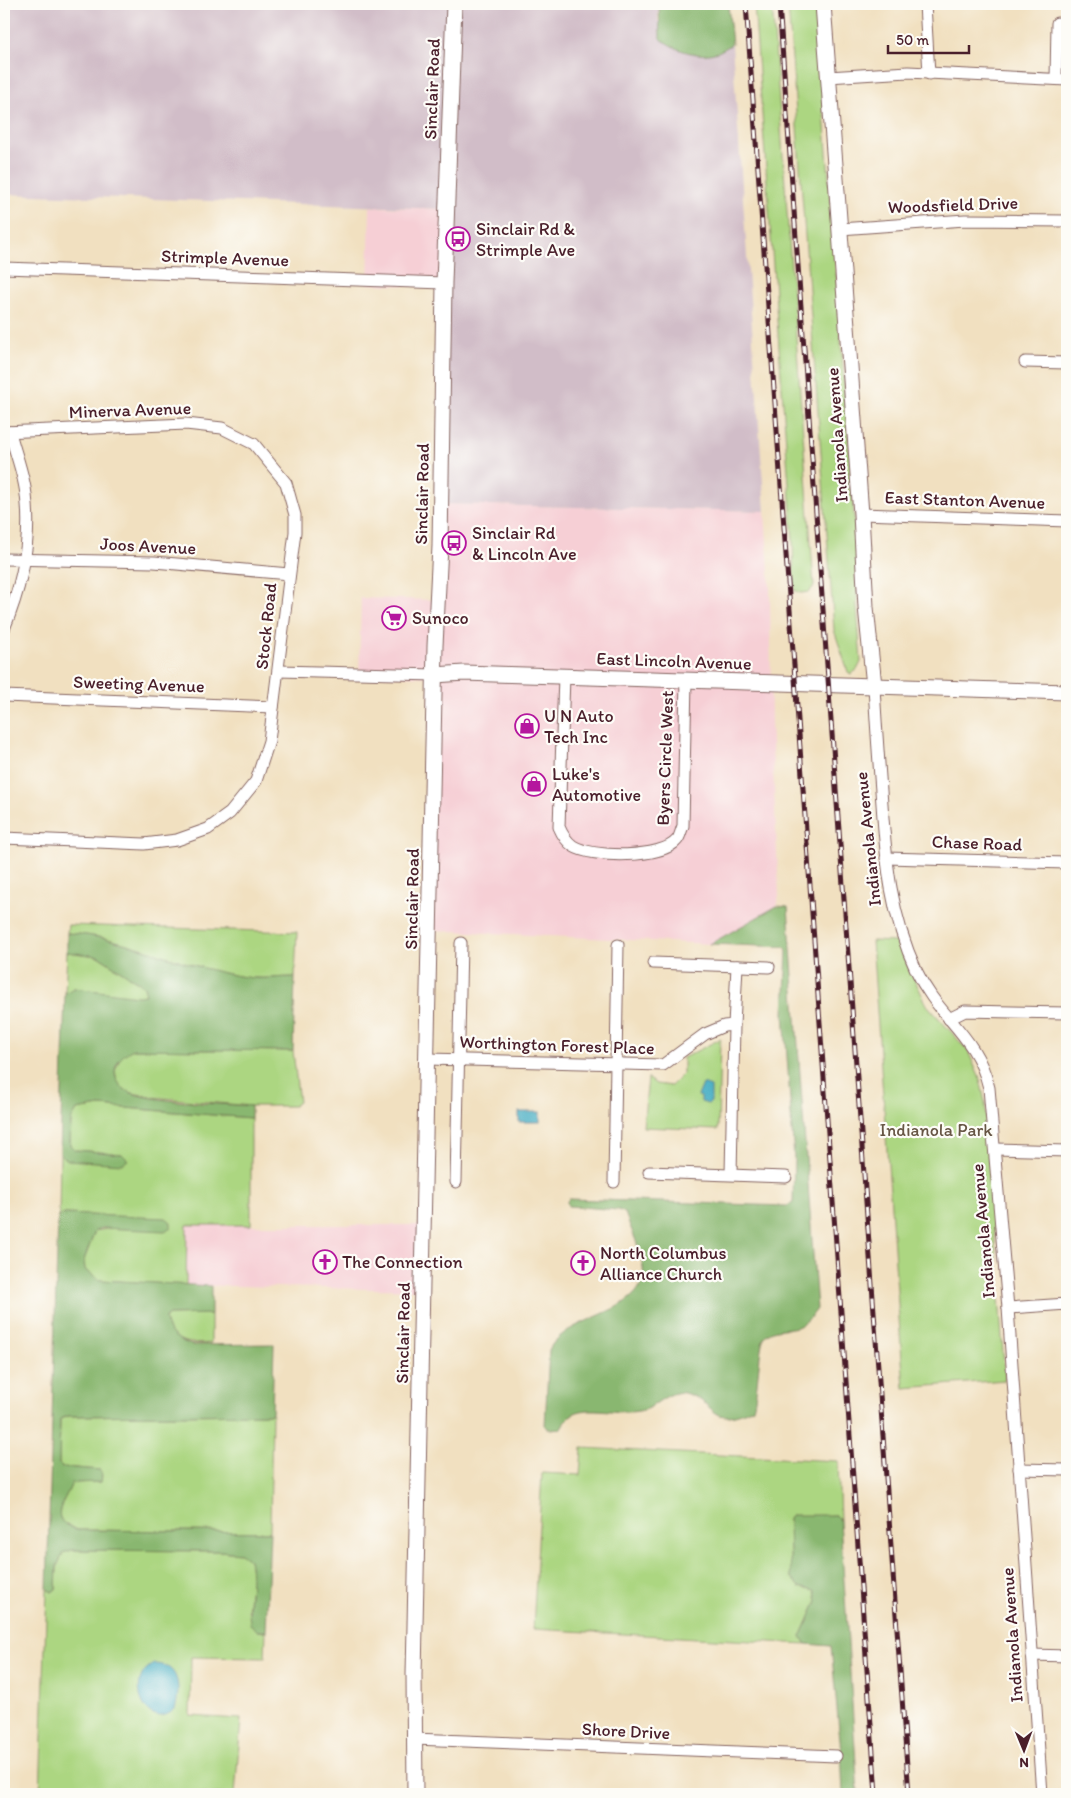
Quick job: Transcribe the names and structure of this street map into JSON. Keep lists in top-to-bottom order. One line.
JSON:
{"streets":{"main road":["Sinclair Road","Indianola Avenue","East Lincoln Avenue"],"street":["Woodsfield Drive","Strimple Avenue","Minerva Avenue","East Stanton Avenue","Joos Avenue","Stock Road","Sweeting Avenue","Byers Circle West","Chase Road","Worthington Forest Place","Shore Drive"]},"crossings":[["Sinclair Road","Strimple Avenue"],["Sinclair Road","East Lincoln Avenue"],["Sinclair Road","Worthington Forest Place"],["Sinclair Road","Shore Drive"],["Woodsfield Drive","Indianola Avenue"],["Minerva Avenue","Stock Road"],["Indianola Avenue","East Stanton Avenue"],["Indianola Avenue","East Lincoln Avenue"],["Indianola Avenue","Chase Road"],["Joos Avenue","Stock Road"],["Stock Road","East Lincoln Avenue"],["Stock Road","Sweeting Avenue"],["East Lincoln Avenue","Byers Circle West"]],"parks":["Indianola Park"],"places":{"bus stop":["Sinclair Rd & Strimple Ave","Sinclair Rd & Lincoln Ave"],"supermarket":["Sunoco"],"shop":["U N Auto Tech Inc","Luke's Automotive"],"church":["The Connection","North Columbus Alliance Church"]},"scale_bar":"50 m","north":"bottom"}
